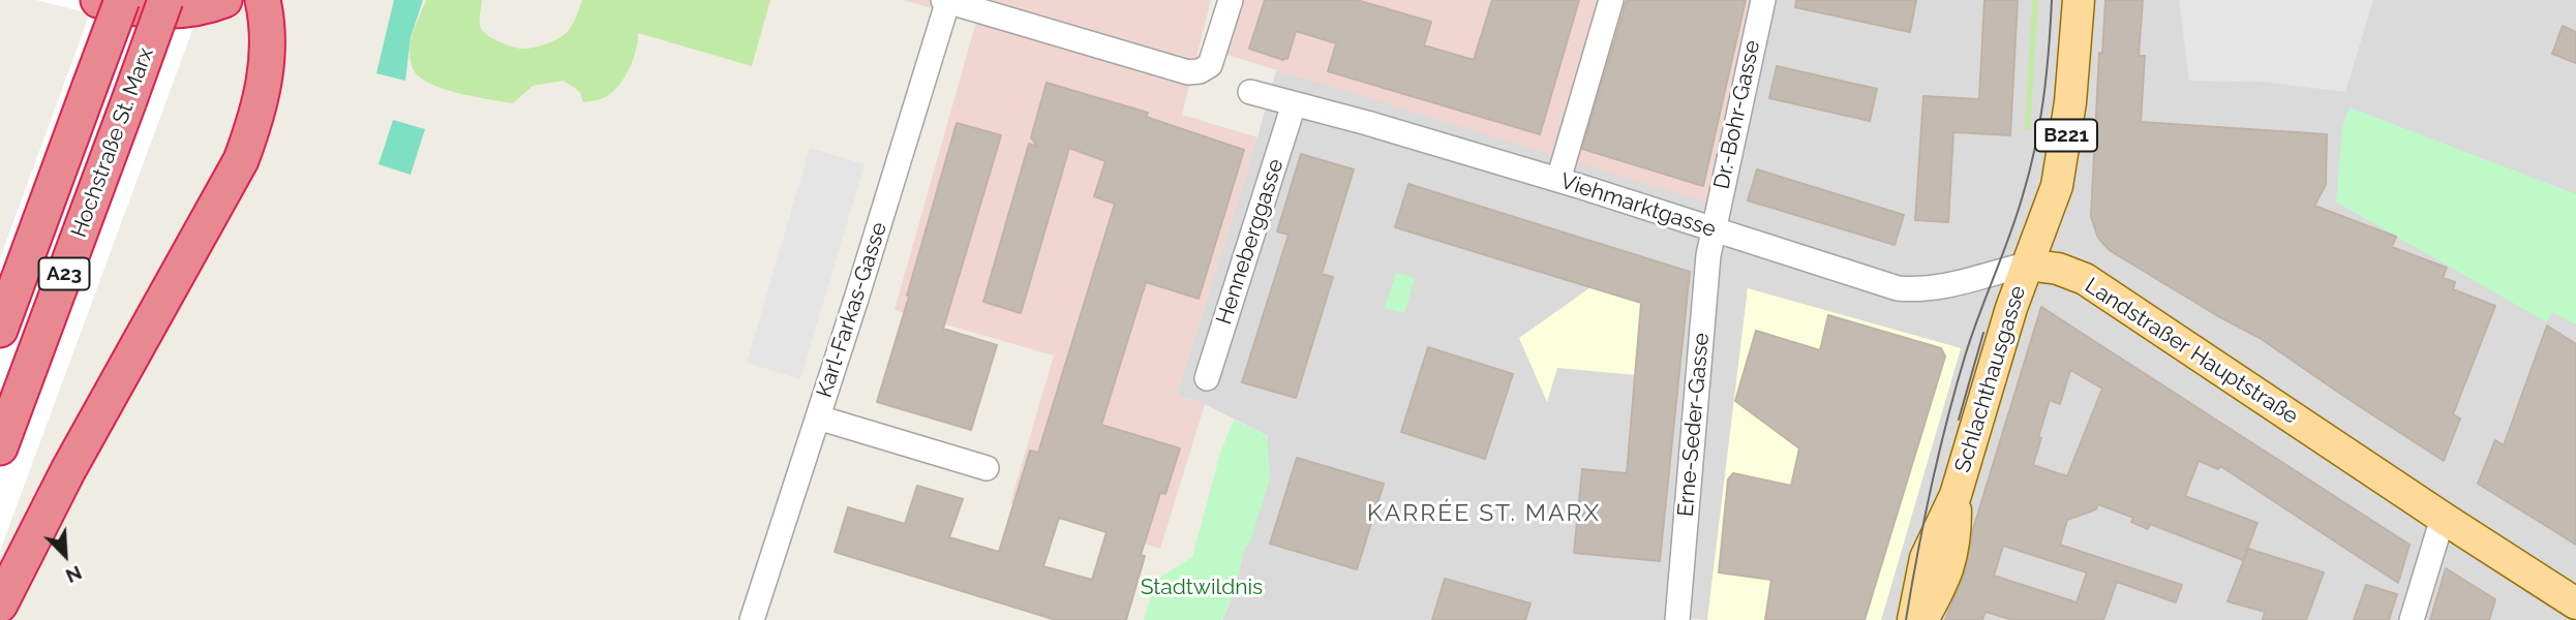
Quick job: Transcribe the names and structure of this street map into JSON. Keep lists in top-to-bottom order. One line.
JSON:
{"streets":{"highway":["Hochstraße St. Marx","A23"],"main road":["B221","Landstraßer Hauptstraße","Schlachthausgasse"],"street":["Dr.-Bohr-Gasse","Viehmarktgasse","Henneberggasse","Karl-Farkas-Gasse","Erne-Seder-Gasse"]},"crossings":[["Dr.-Bohr-Gasse","Viehmarktgasse"],["Dr.-Bohr-Gasse","Erne-Seder-Gasse"],["B221","Viehmarktgasse"],["B221","Landstraßer Hauptstraße"],["B221","Schlachthausgasse"],["Viehmarktgasse","Henneberggasse"],["Viehmarktgasse","Landstraßer Hauptstraße"],["Viehmarktgasse","Schlachthausgasse"],["Viehmarktgasse","Erne-Seder-Gasse"],["Landstraßer Hauptstraße","Schlachthausgasse"]],"districts":["KARRÉE ST. MARX"],"parks":["Stadtwildnis"],"north":"bottom right"}
